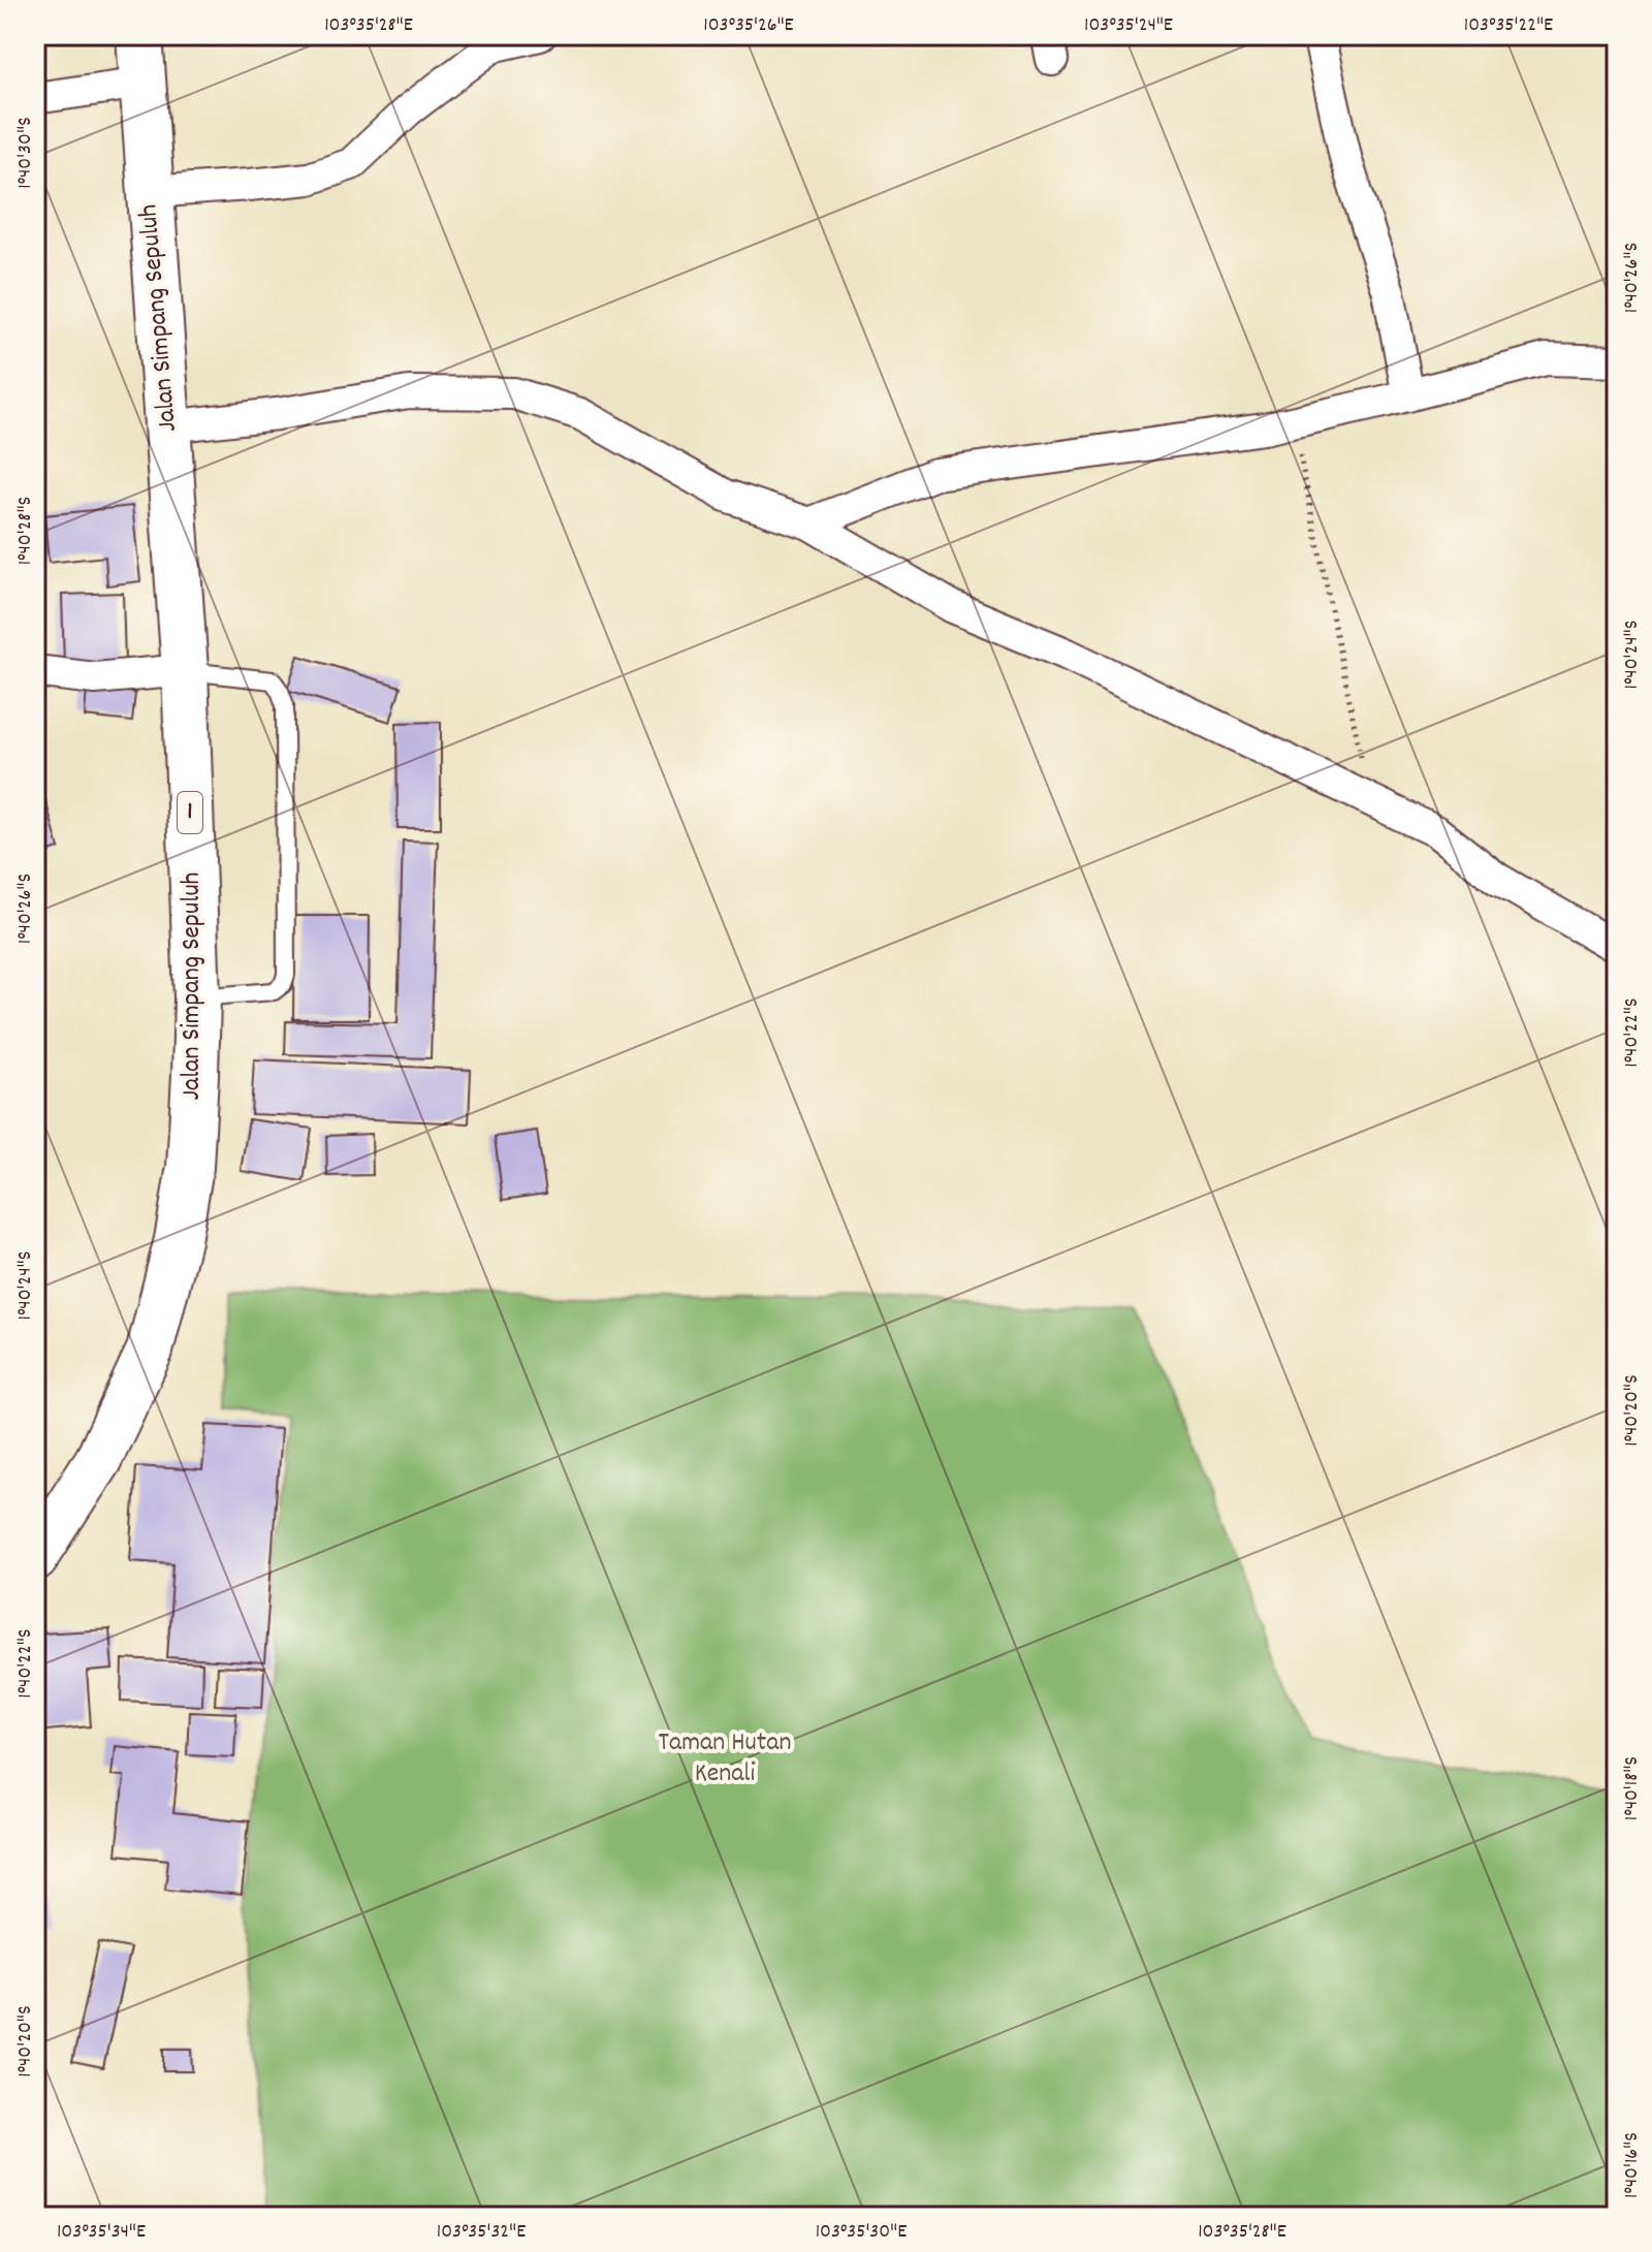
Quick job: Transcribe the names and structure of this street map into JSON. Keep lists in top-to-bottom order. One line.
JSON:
{"streets":{"highway":["Jalan Simpang Sepuluh","1"]},"parks":["Taman Hutan Kenali"],"coordinates":["103°35'28\"E","103°35'26\"E","103°35'24\"E","103°35'22\"E","1°40'30\"S","1°40'26\"S","1°40'28\"S","1°40'24\"S","1°40'22\"S","1°40'20\"S","1°40'18\"S","1°40'16\"S","103°35'34\"E","103°35'32\"E","103°35'30\"E"]}
